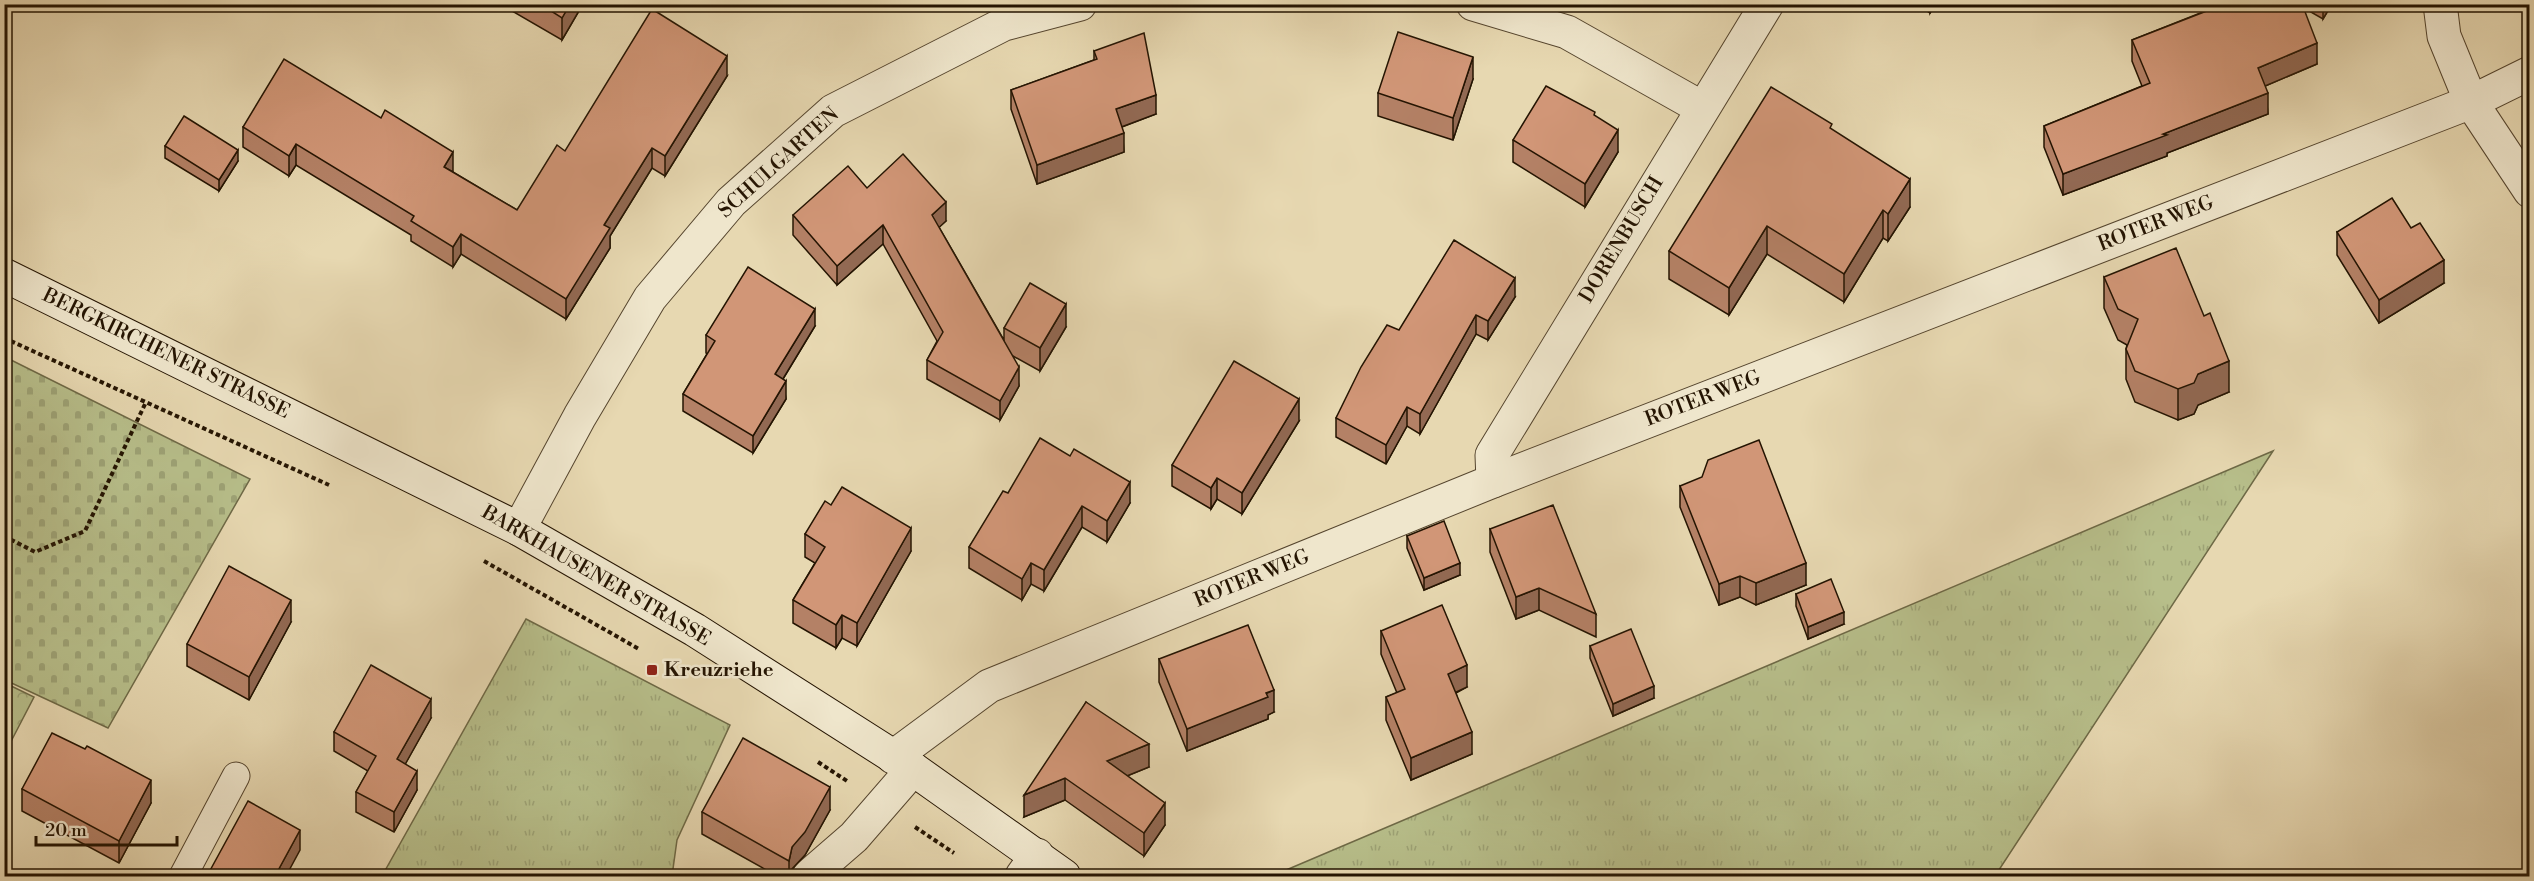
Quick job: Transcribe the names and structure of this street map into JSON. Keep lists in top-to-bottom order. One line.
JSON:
{"streets":{"street":["SCHULGARTEN","ROTER WEG","DORENBUSCH","BERGKIRCHENER STRASSE","BARKHAUSENER STRASSE"]},"crossings":[["SCHULGARTEN","BARKHAUSENER STRASSE"],["ROTER WEG","DORENBUSCH"],["ROTER WEG","BARKHAUSENER STRASSE"],["BERGKIRCHENER STRASSE","BARKHAUSENER STRASSE"]],"places":{"transit":["Kreuzriehe"]},"scale_bar":"20 m"}
